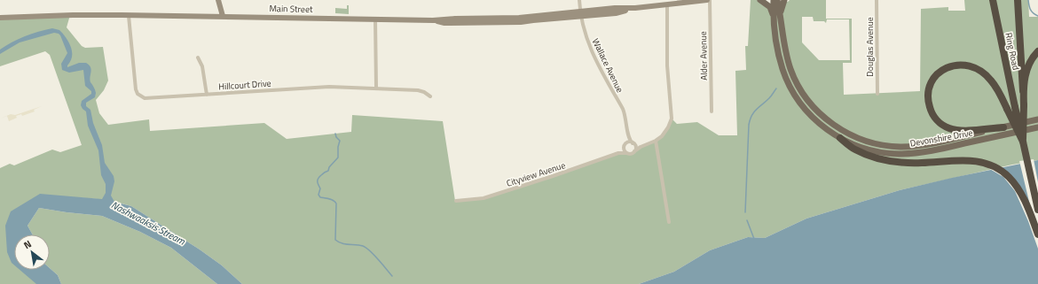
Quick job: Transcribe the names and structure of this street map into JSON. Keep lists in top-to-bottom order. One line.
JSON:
{"streets":{"highway":["Ring Road"],"main road":["Main Street","Devonshire Drive"],"street":["Douglas Avenue","Alder Avenue","Wallace Avenue","Hillcourt Drive","Cityview Avenue"]},"crossings":[["Main Street","Alder Avenue"],["Main Street","Wallace Avenue"],["Main Street","Hillcourt Drive"],["Wallace Avenue","Cityview Avenue"]],"water":["Nashwaaksis Stream"],"north":"top left"}
